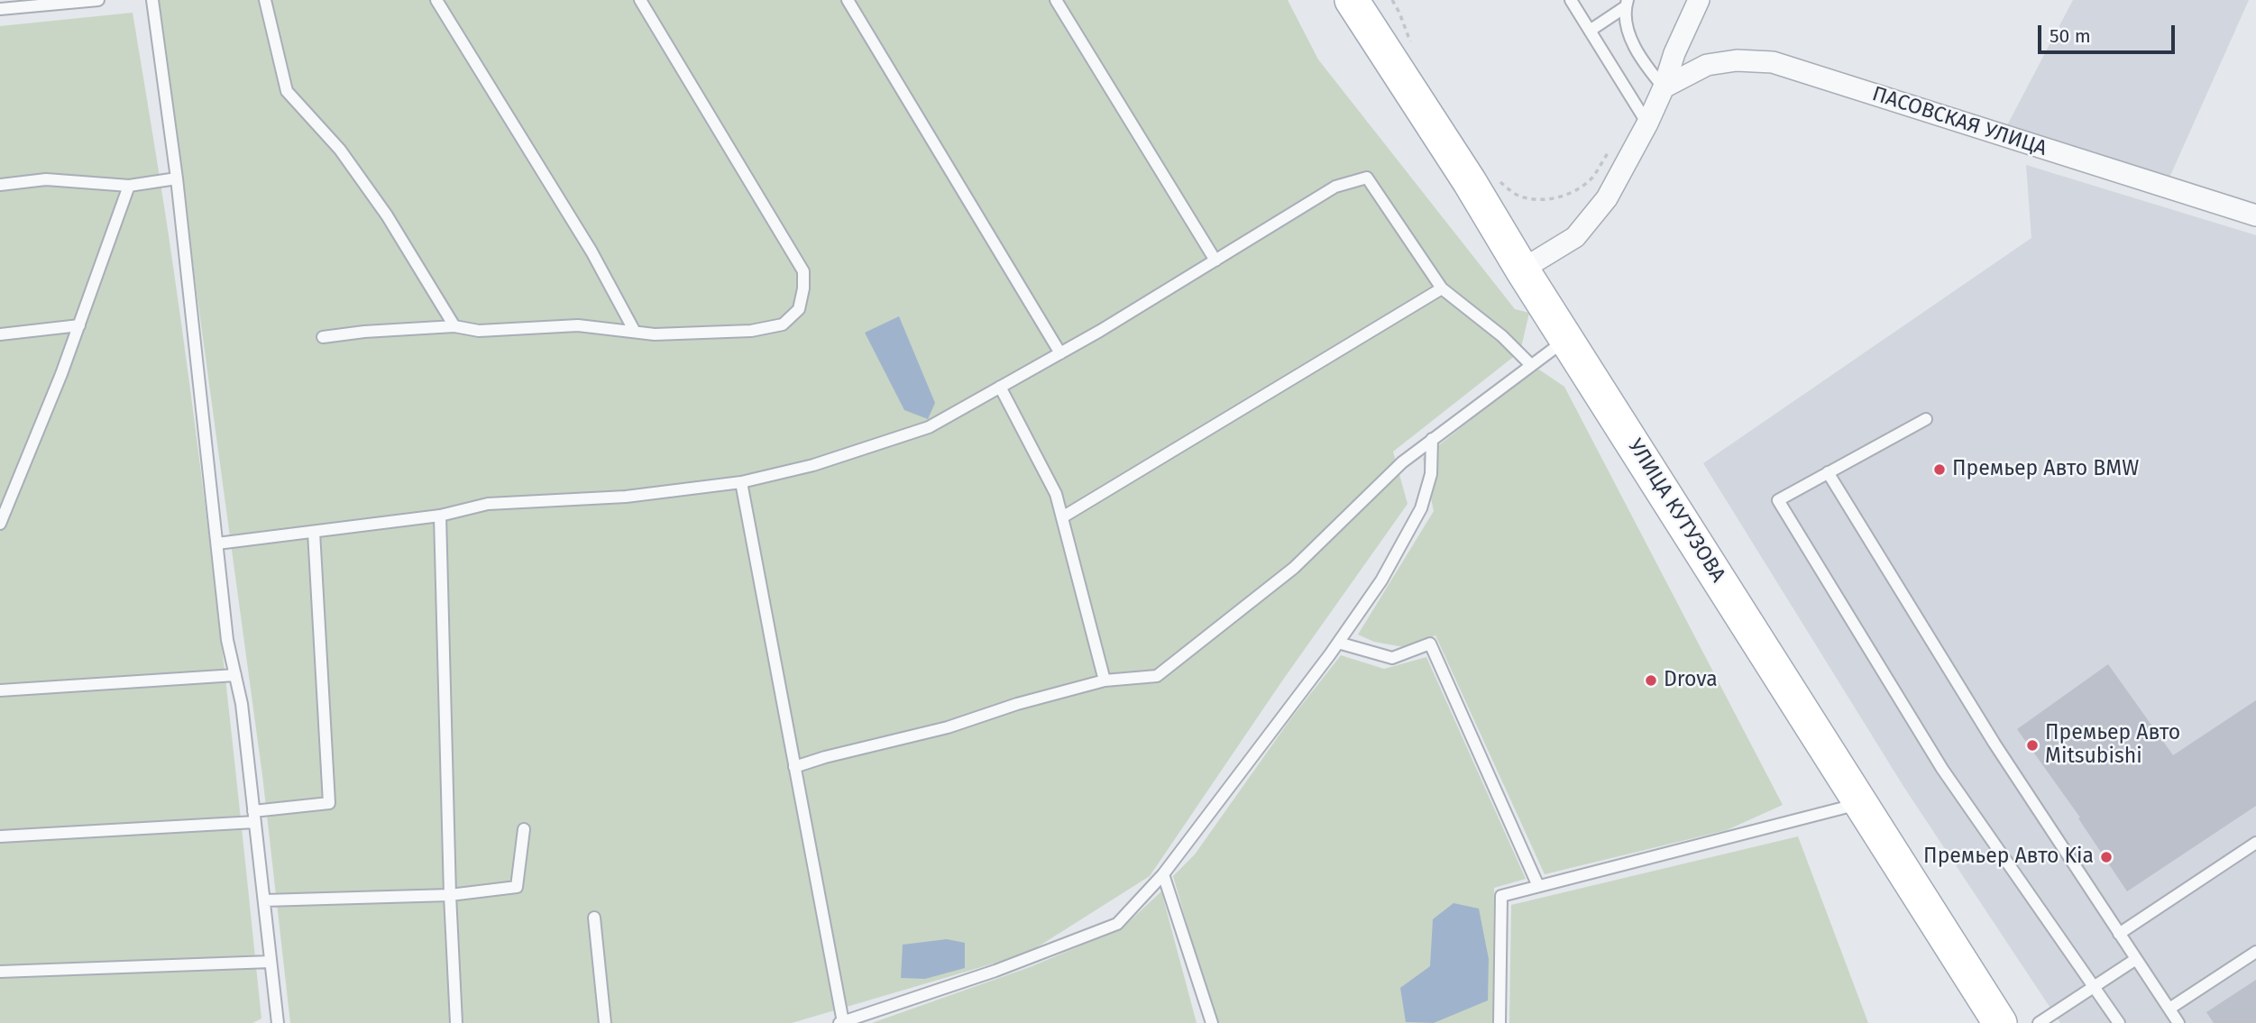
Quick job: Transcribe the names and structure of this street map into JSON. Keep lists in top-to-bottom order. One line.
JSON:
{"streets":{"main road":["УЛИЦА КУТУЗОВА"],"street":["ПАСОВСКАЯ УЛИЦА"]},"places":["Премьер Авто BMW","Drova","Премьер Авто Mitsubishi","Премьер Авто Kia"],"scale_bar":"50 m"}
